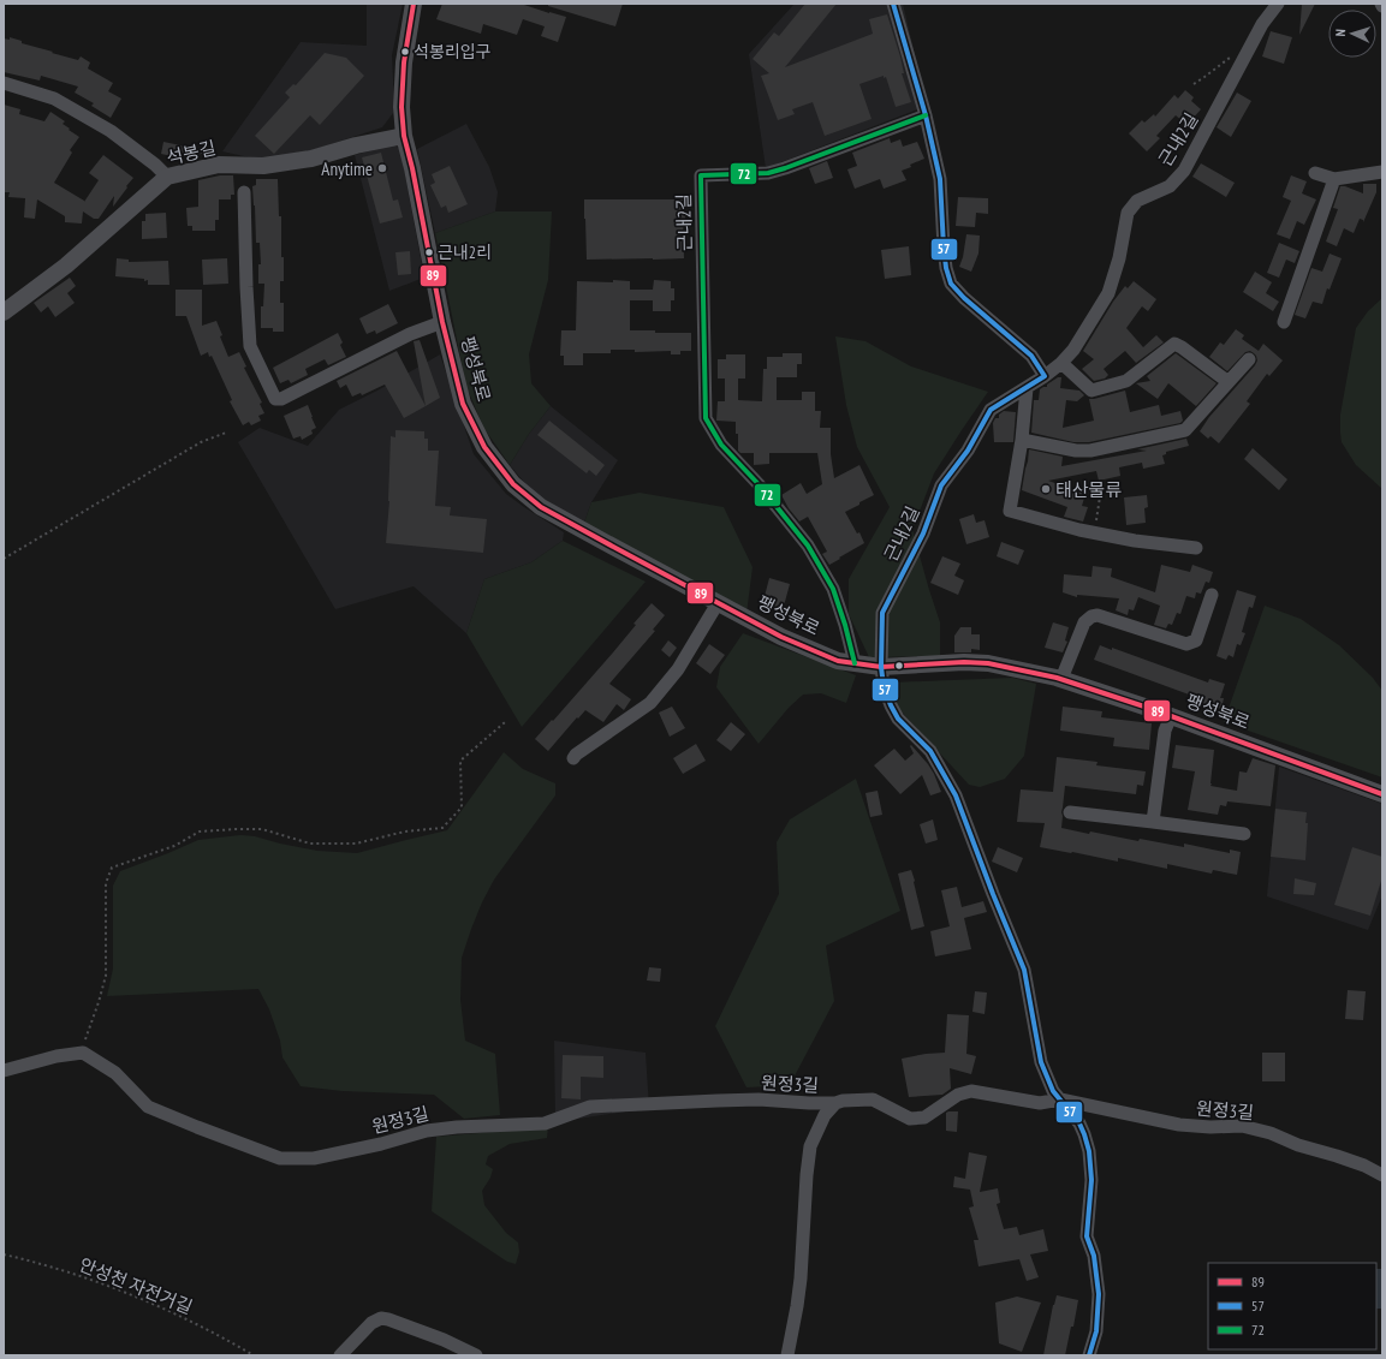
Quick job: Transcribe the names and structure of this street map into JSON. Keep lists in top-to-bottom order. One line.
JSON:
{"streets":{"street":["근내2길","석봉길","팽성북로","원정3길"],"path":["안성천 자전거길"]},"crossings":[["근내2길","팽성북로"],["석봉길","팽성북로"]],"places":["석봉리입구","Anytime","근내2리","태산물류"],"lines":["transit line 89","transit line 57","transit line 72"],"legend":["89","57","72"],"north":"left"}
